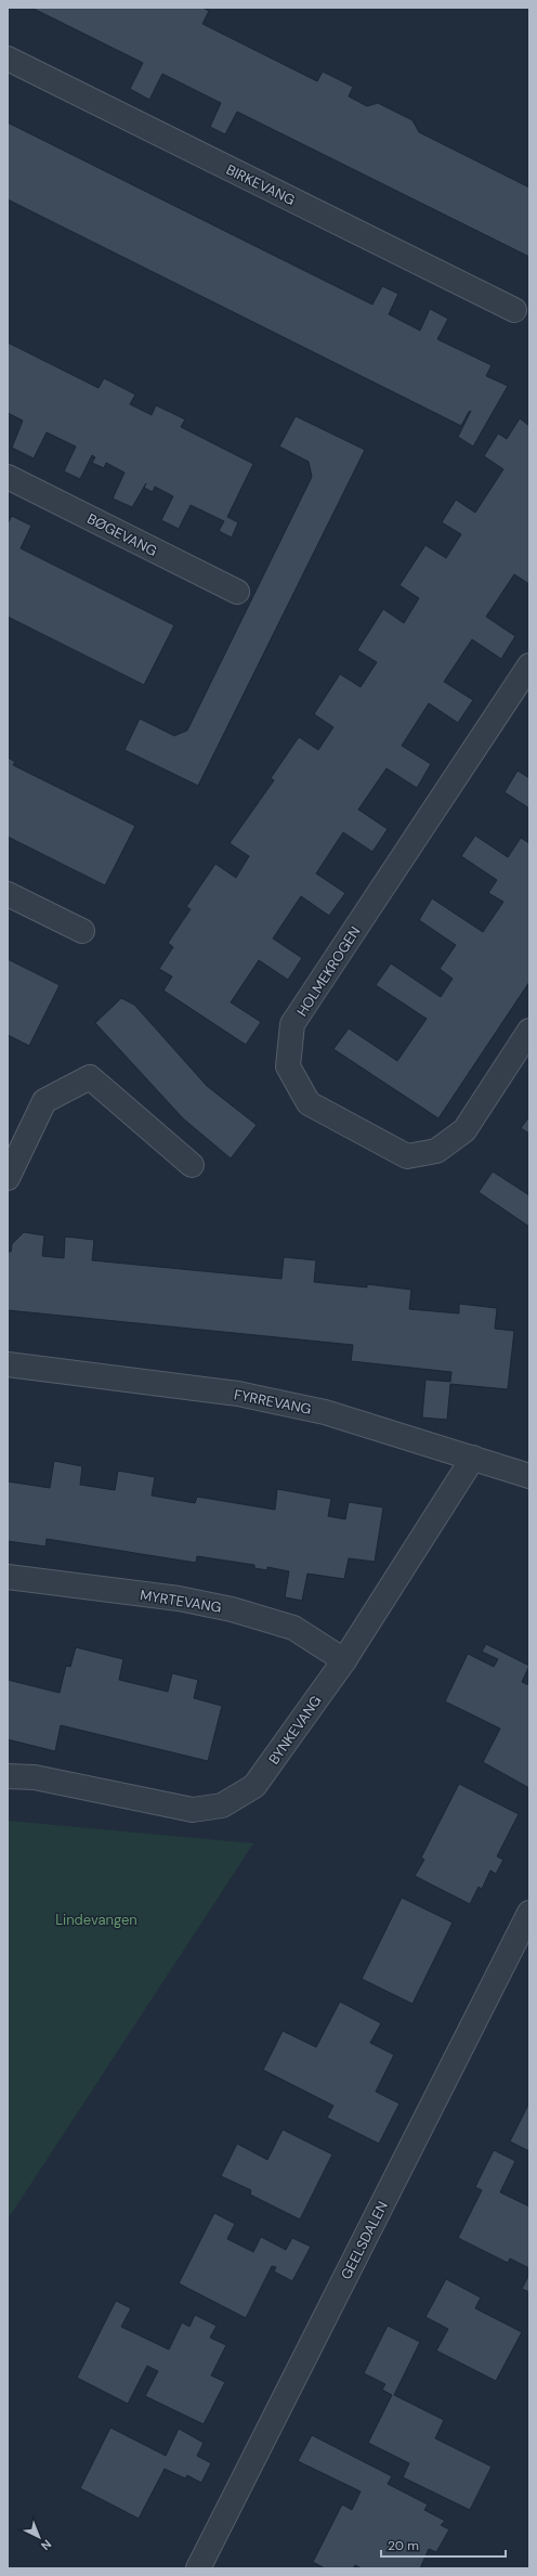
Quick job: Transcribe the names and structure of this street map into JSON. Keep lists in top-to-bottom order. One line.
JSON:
{"streets":{"street":["BIRKEVANG","BØGEVANG","HOLMEKROGEN","FYRREVANG","MYRTEVANG","BYNKEVANG","GEELSDALEN"]},"crossings":[["FYRREVANG","BYNKEVANG"],["MYRTEVANG","BYNKEVANG"]],"parks":["Lindevangen"],"scale_bar":"20 m","north":"bottom right"}
